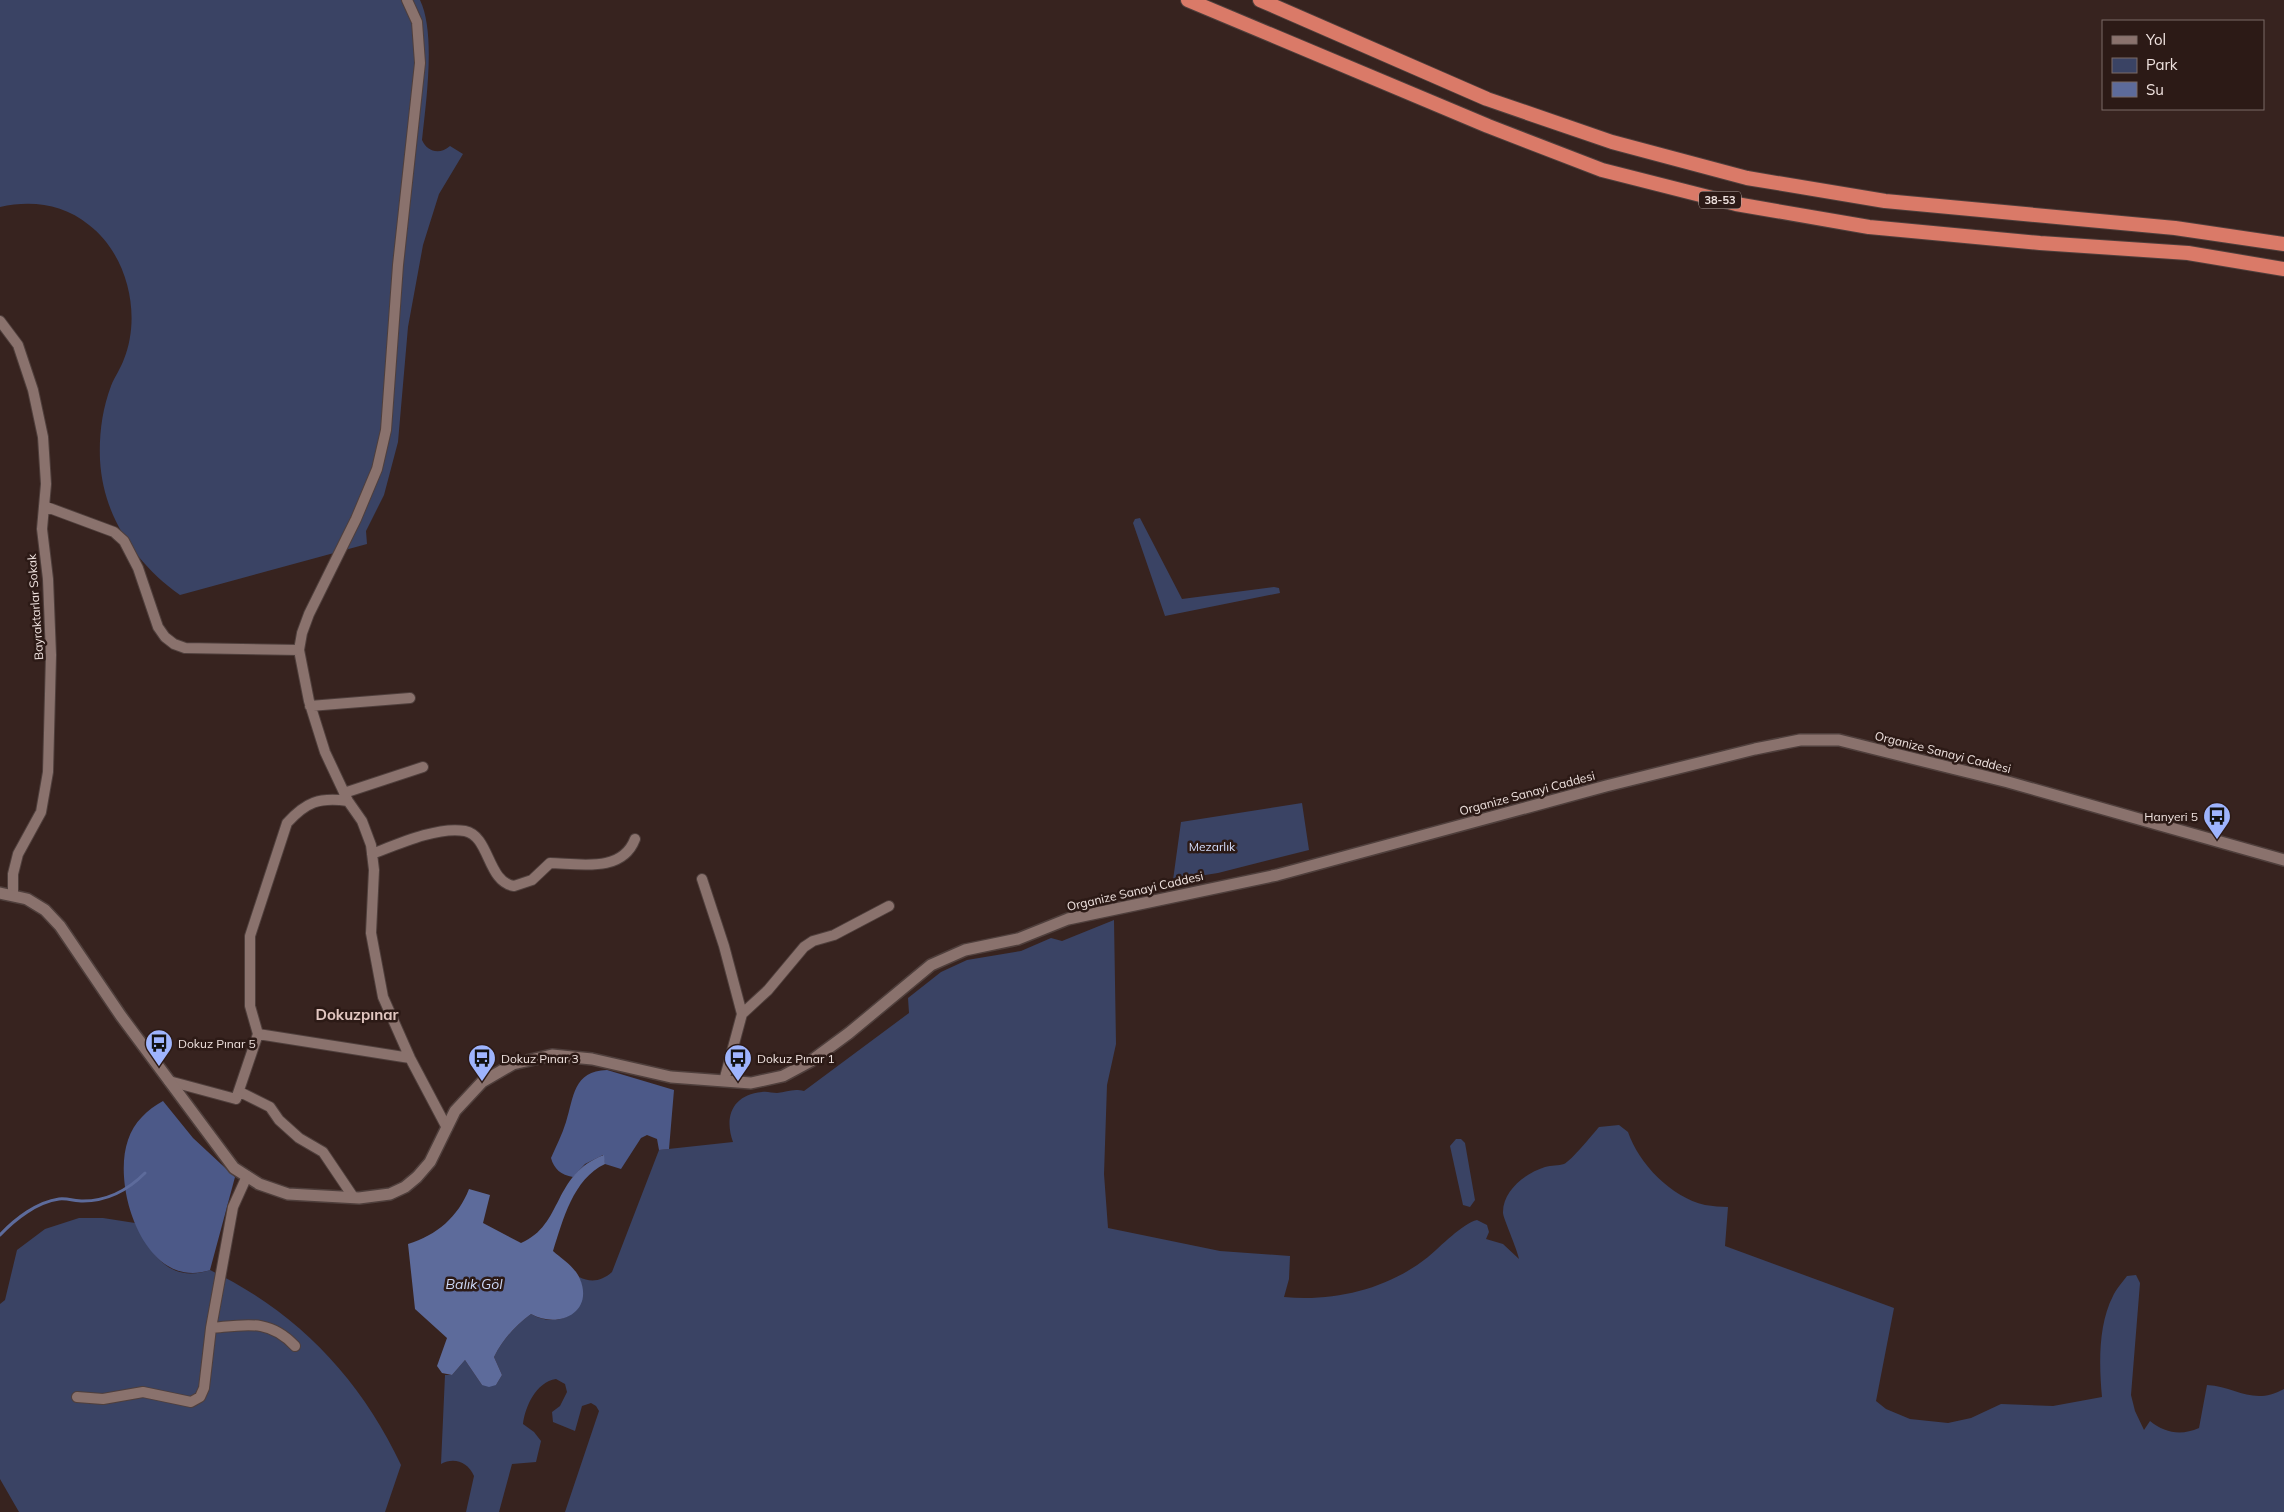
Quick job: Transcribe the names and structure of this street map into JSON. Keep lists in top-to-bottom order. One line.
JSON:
{"streets":{"highway":["38-53"],"street":["Bayraktarlar Sokak","Organize Sanayi Caddesi"]},"crossings":[["Bayraktarlar Sokak","Organize Sanayi Caddesi"]],"districts":["Dokuzpınar"],"water":["Balık Göl"],"parks":["Mezarlık"],"places":{"bus stop":["Hanyeri 5","Dokuz Pınar 5","Dokuz Pınar 3","Dokuz Pınar 1"]},"legend":["Yol","Park","Su"]}
